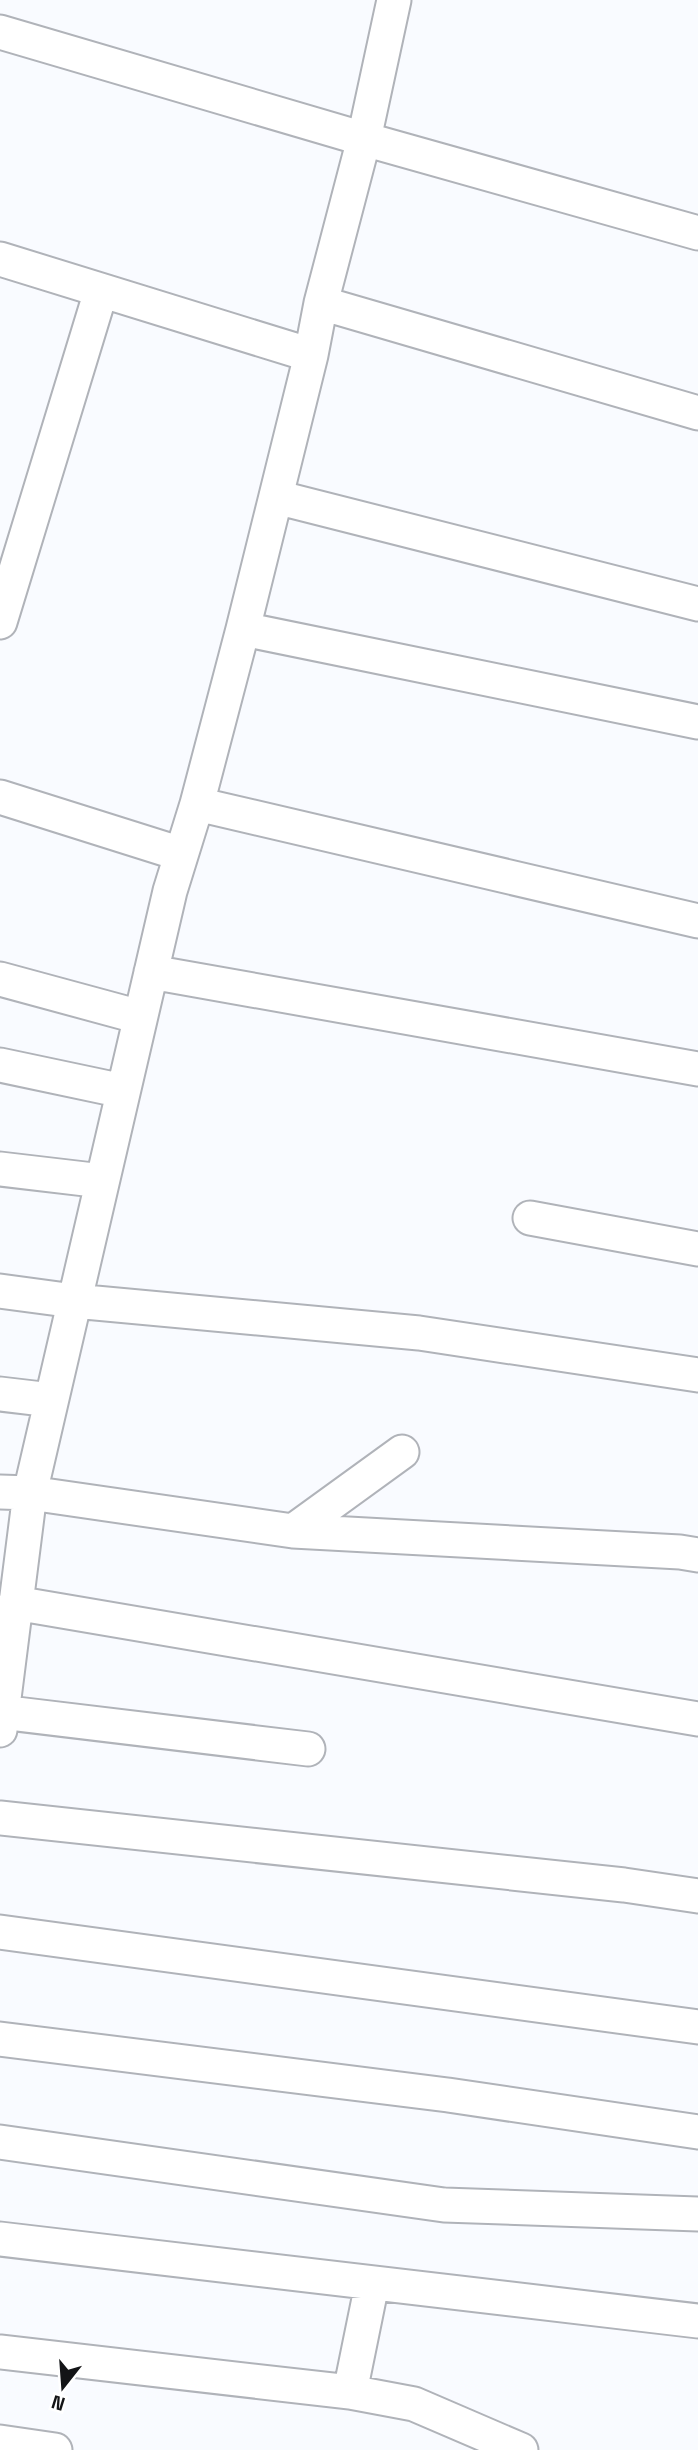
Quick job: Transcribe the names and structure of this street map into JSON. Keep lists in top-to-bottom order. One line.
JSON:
{"north":"bottom"}
